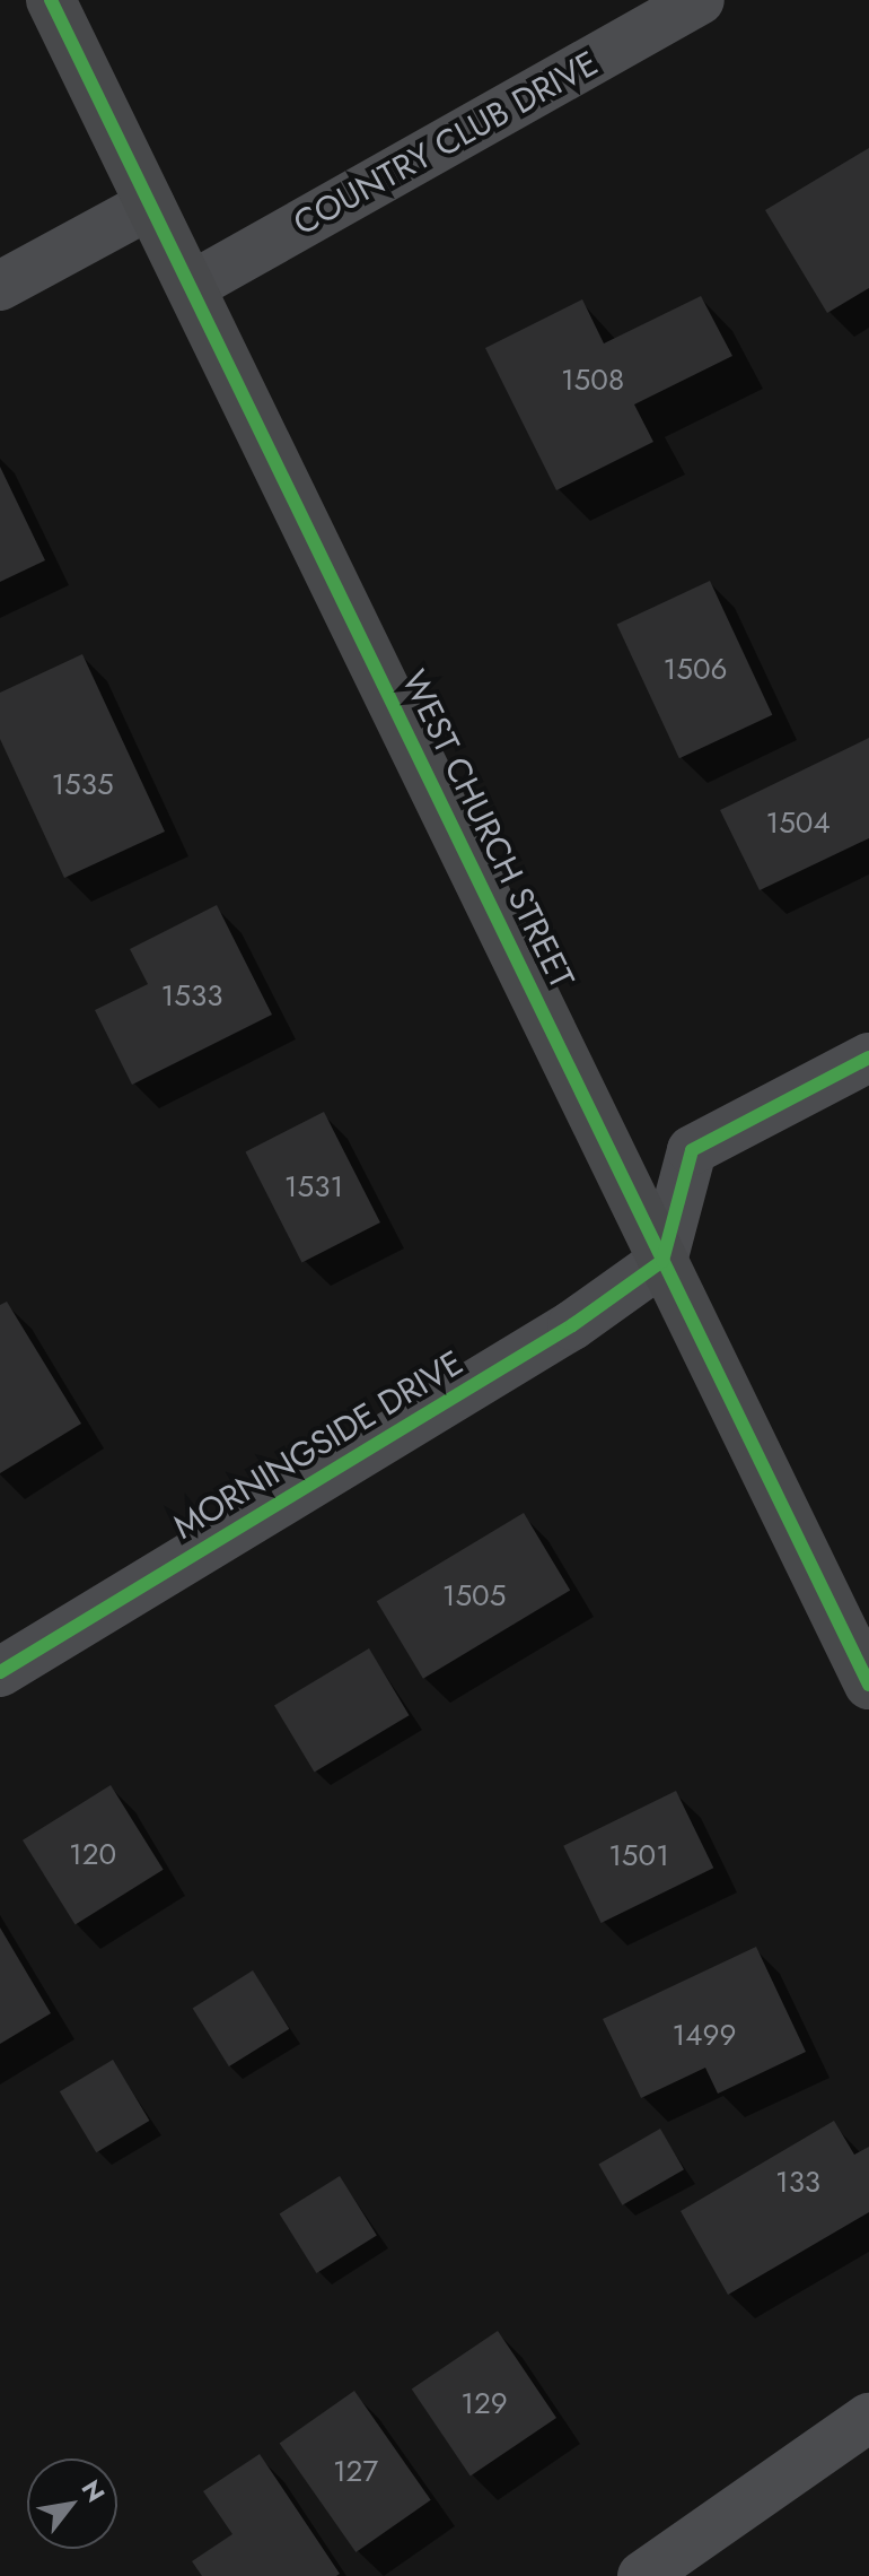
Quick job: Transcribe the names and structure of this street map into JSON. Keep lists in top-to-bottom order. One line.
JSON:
{"streets":{"main road":["WEST CHURCH STREET"],"street":["COUNTRY CLUB DRIVE","MORNINGSIDE DRIVE"]},"crossings":[["COUNTRY CLUB DRIVE","WEST CHURCH STREET"],["WEST CHURCH STREET","MORNINGSIDE DRIVE"]],"house_numbers":["1508","1506","1535","1504","1533","1531","1505","120","1501","1499","133","129","127"],"north":"top right"}
